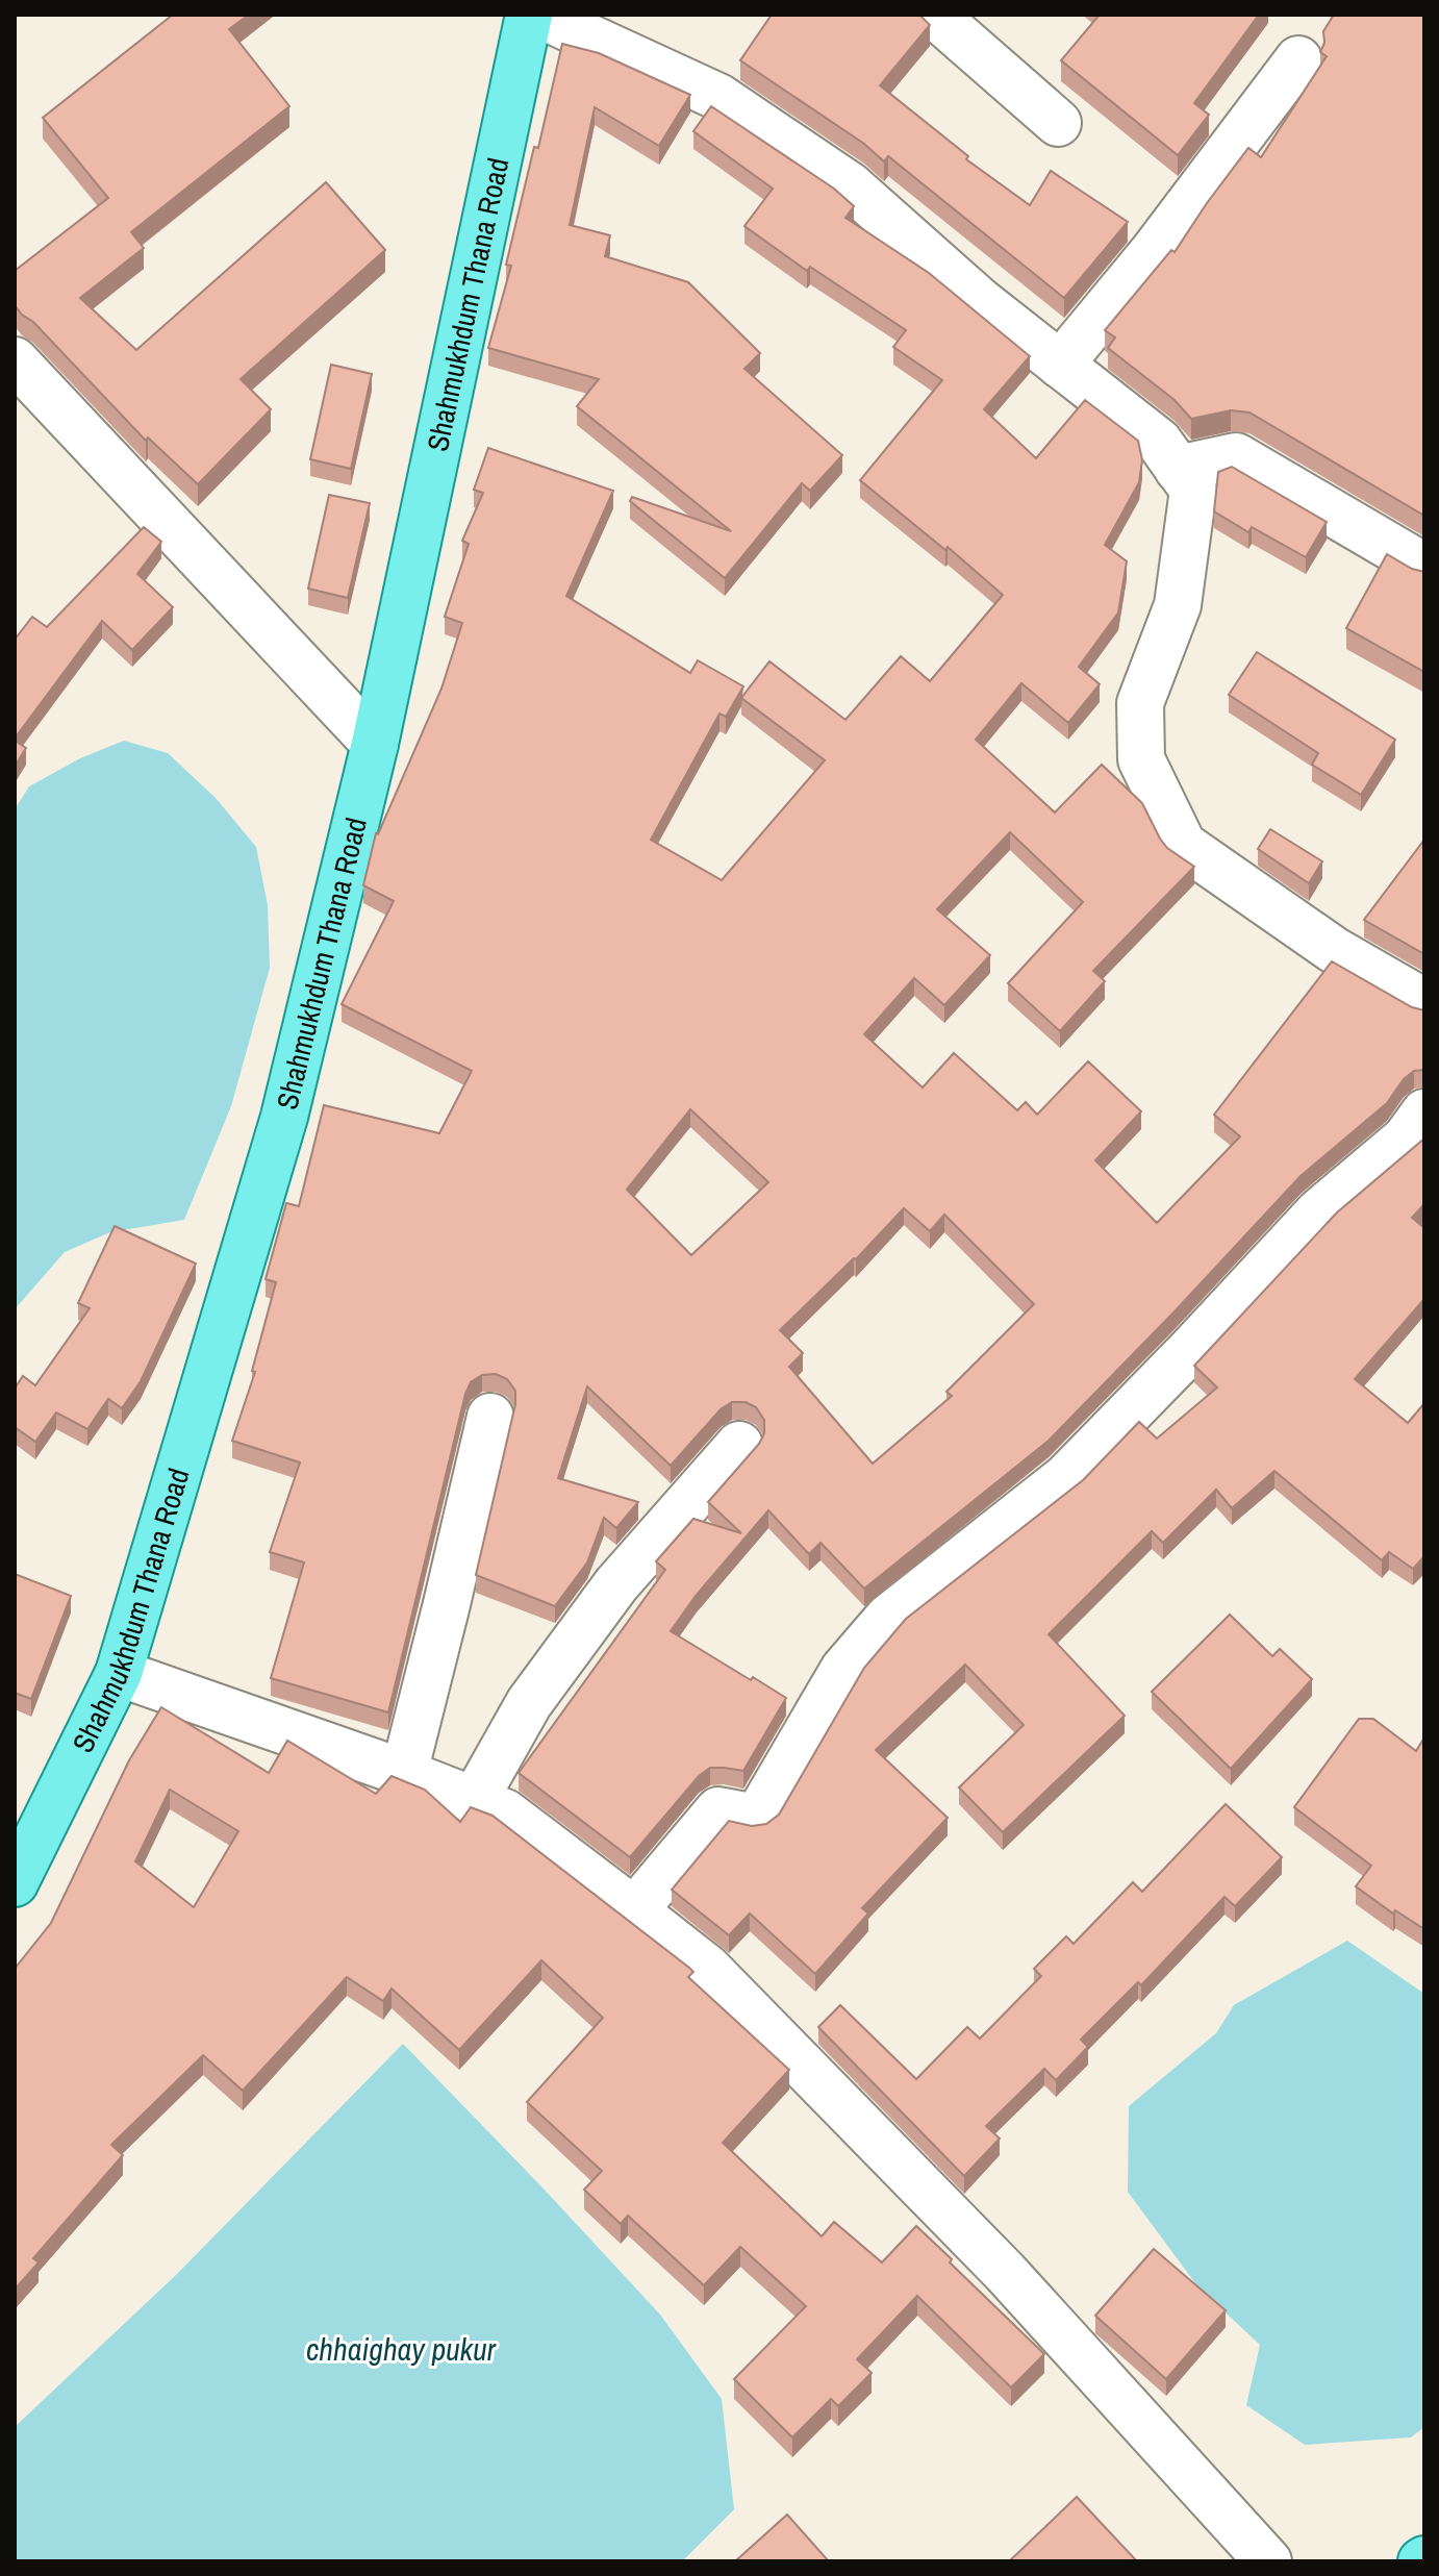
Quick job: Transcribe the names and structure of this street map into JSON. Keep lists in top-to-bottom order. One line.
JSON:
{"streets":{"main road":["Shahmukhdum Thana Road"]},"water":["chhaighay pukur"]}
